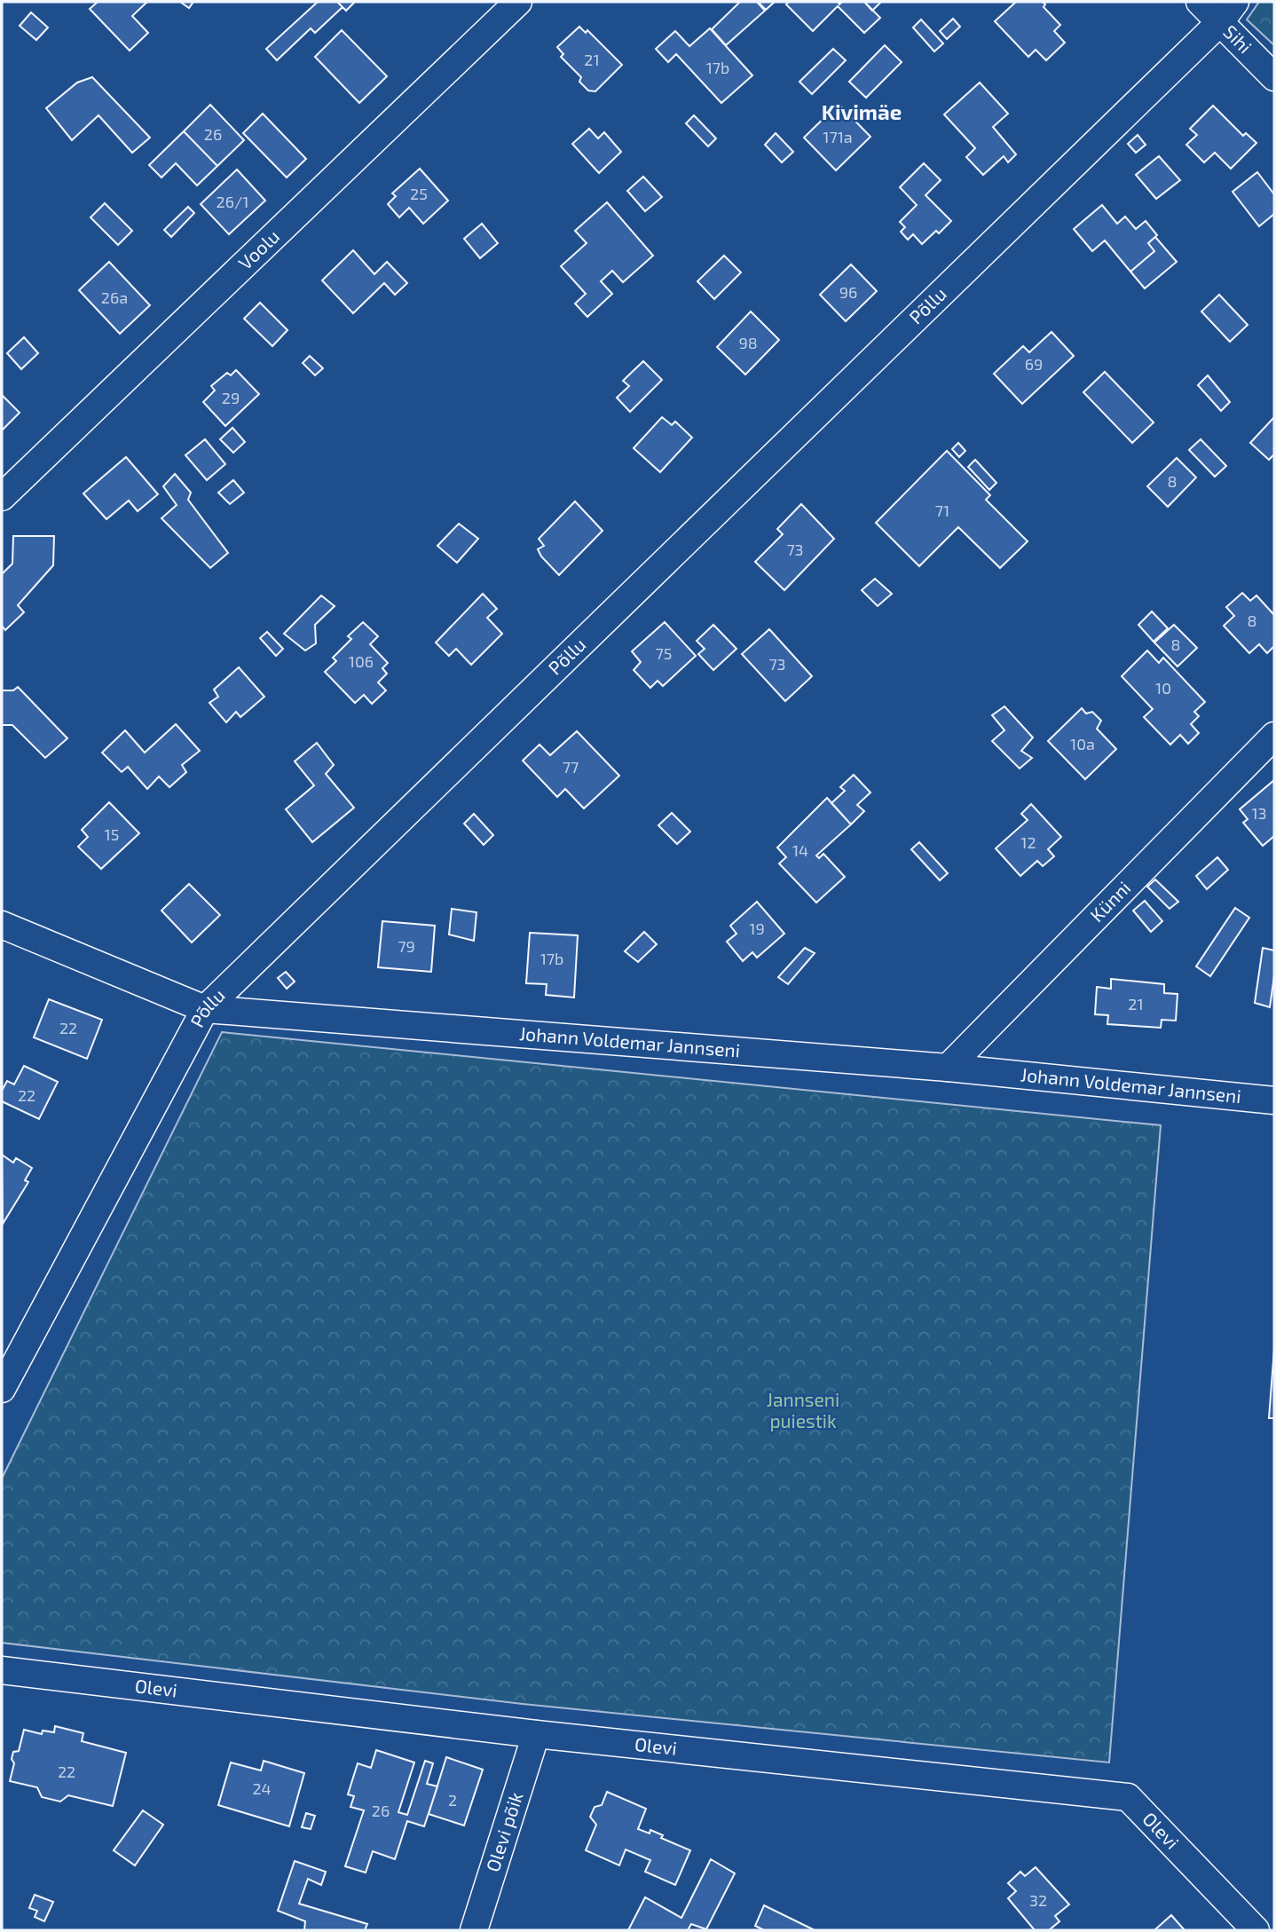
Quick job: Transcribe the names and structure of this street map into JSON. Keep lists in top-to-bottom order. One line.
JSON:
{"streets":{"street":["Sihi","Voolu","Põllu","Künni","Johann Voldemar Jannseni","Olevi","Olevi põik"]},"crossings":[["Sihi","Põllu"],["Põllu","Johann Voldemar Jannseni"],["Künni","Johann Voldemar Jannseni"],["Olevi","Olevi põik"]],"districts":["Kivimäe"],"parks":["Jannseni puiestik"],"house_numbers":["21","17b","26","171a","25","26/1","96","26a","98","69","29","8","71","73","8","8","75","106","73","10","10a","77","13","15","12","14","19","79","17b","21","22","22","22","24","2","26","32"]}
